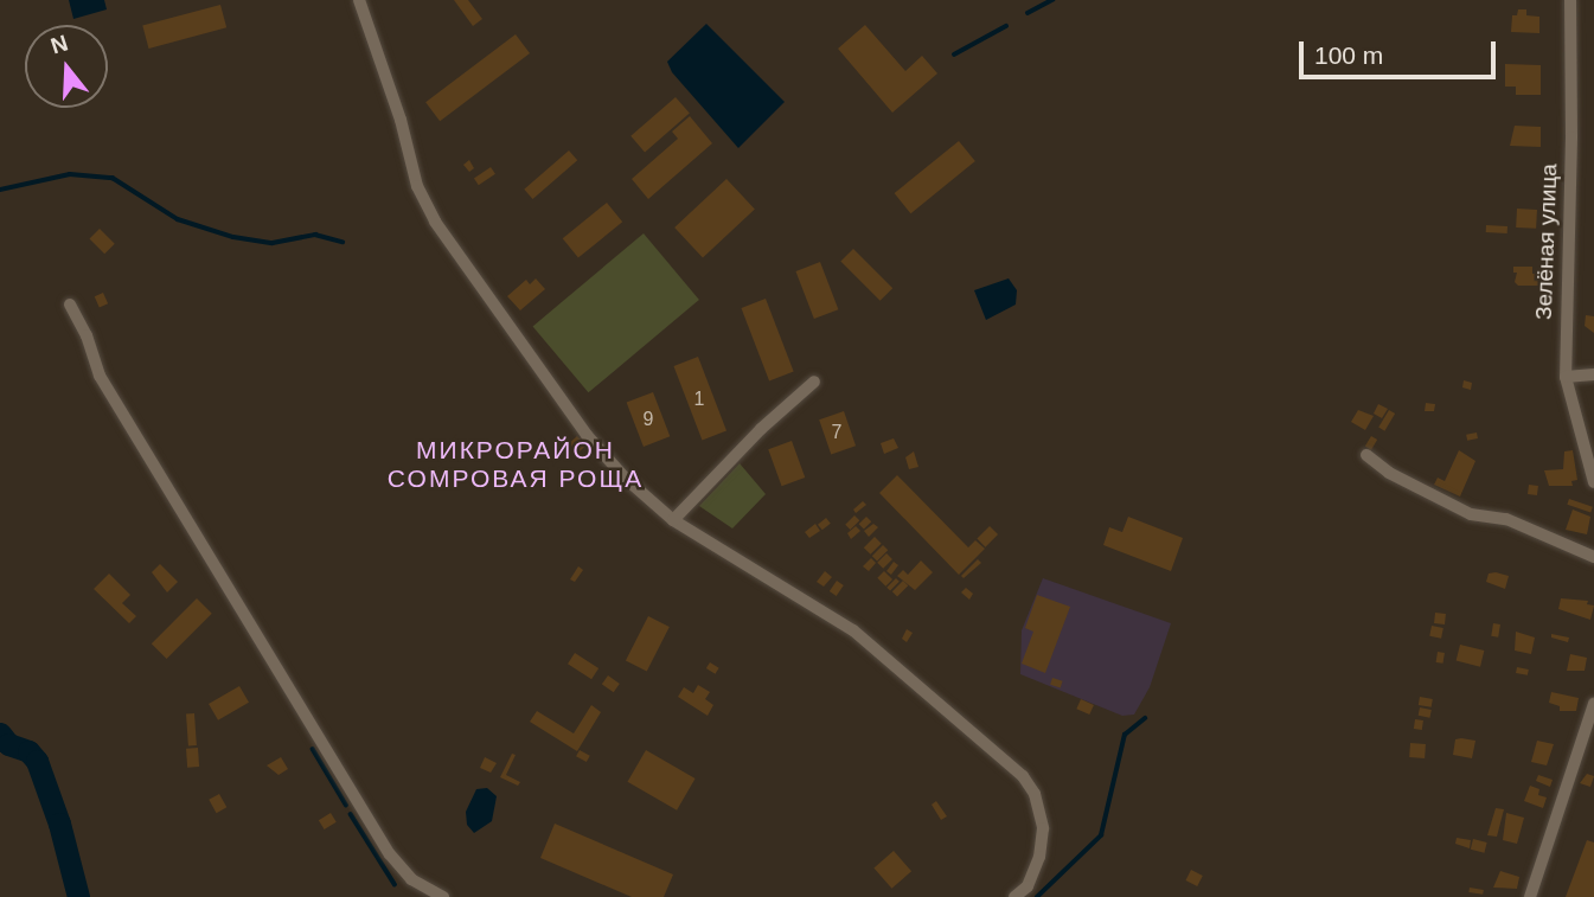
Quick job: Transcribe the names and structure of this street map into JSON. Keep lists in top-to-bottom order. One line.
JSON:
{"streets":{"street":["Зелёная улица"]},"districts":["МИКРОРАЙОН СОМРОВАЯ РОЩА"],"house_numbers":["1","9","7"],"scale_bar":"100 m","north":"top"}
